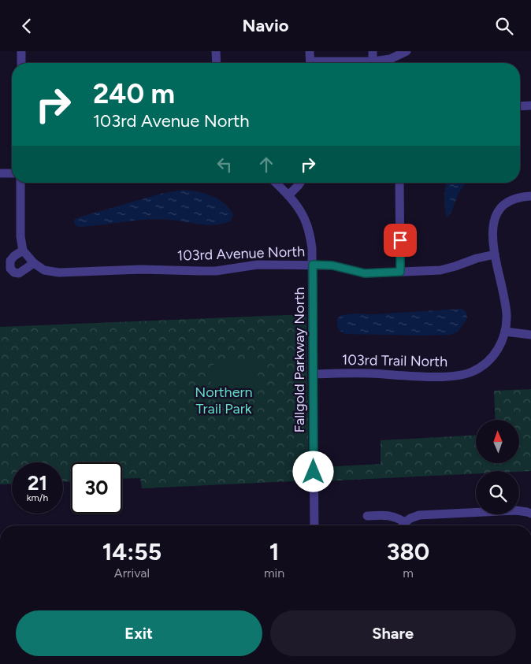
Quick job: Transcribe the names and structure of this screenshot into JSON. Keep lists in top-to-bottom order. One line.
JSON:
{"streets":{"street":["103rd Avenue North","Fallgold Parkway North","103rd Trail North"]},"crossings":[["103rd Avenue North","Fallgold Parkway North"],["103rd Avenue North","103rd Trail North"],["Fallgold Parkway North","103rd Trail North"]],"parks":["Northern Trail Park"],"north":"top","page":{"header":"Navio","turn":["240 m","103rd Avenue North"],"speed":"21 km/h","limit":"30","eta":["14:55","Arrival","1","min","380","m"],"buttons":["Exit","Share"]}}
